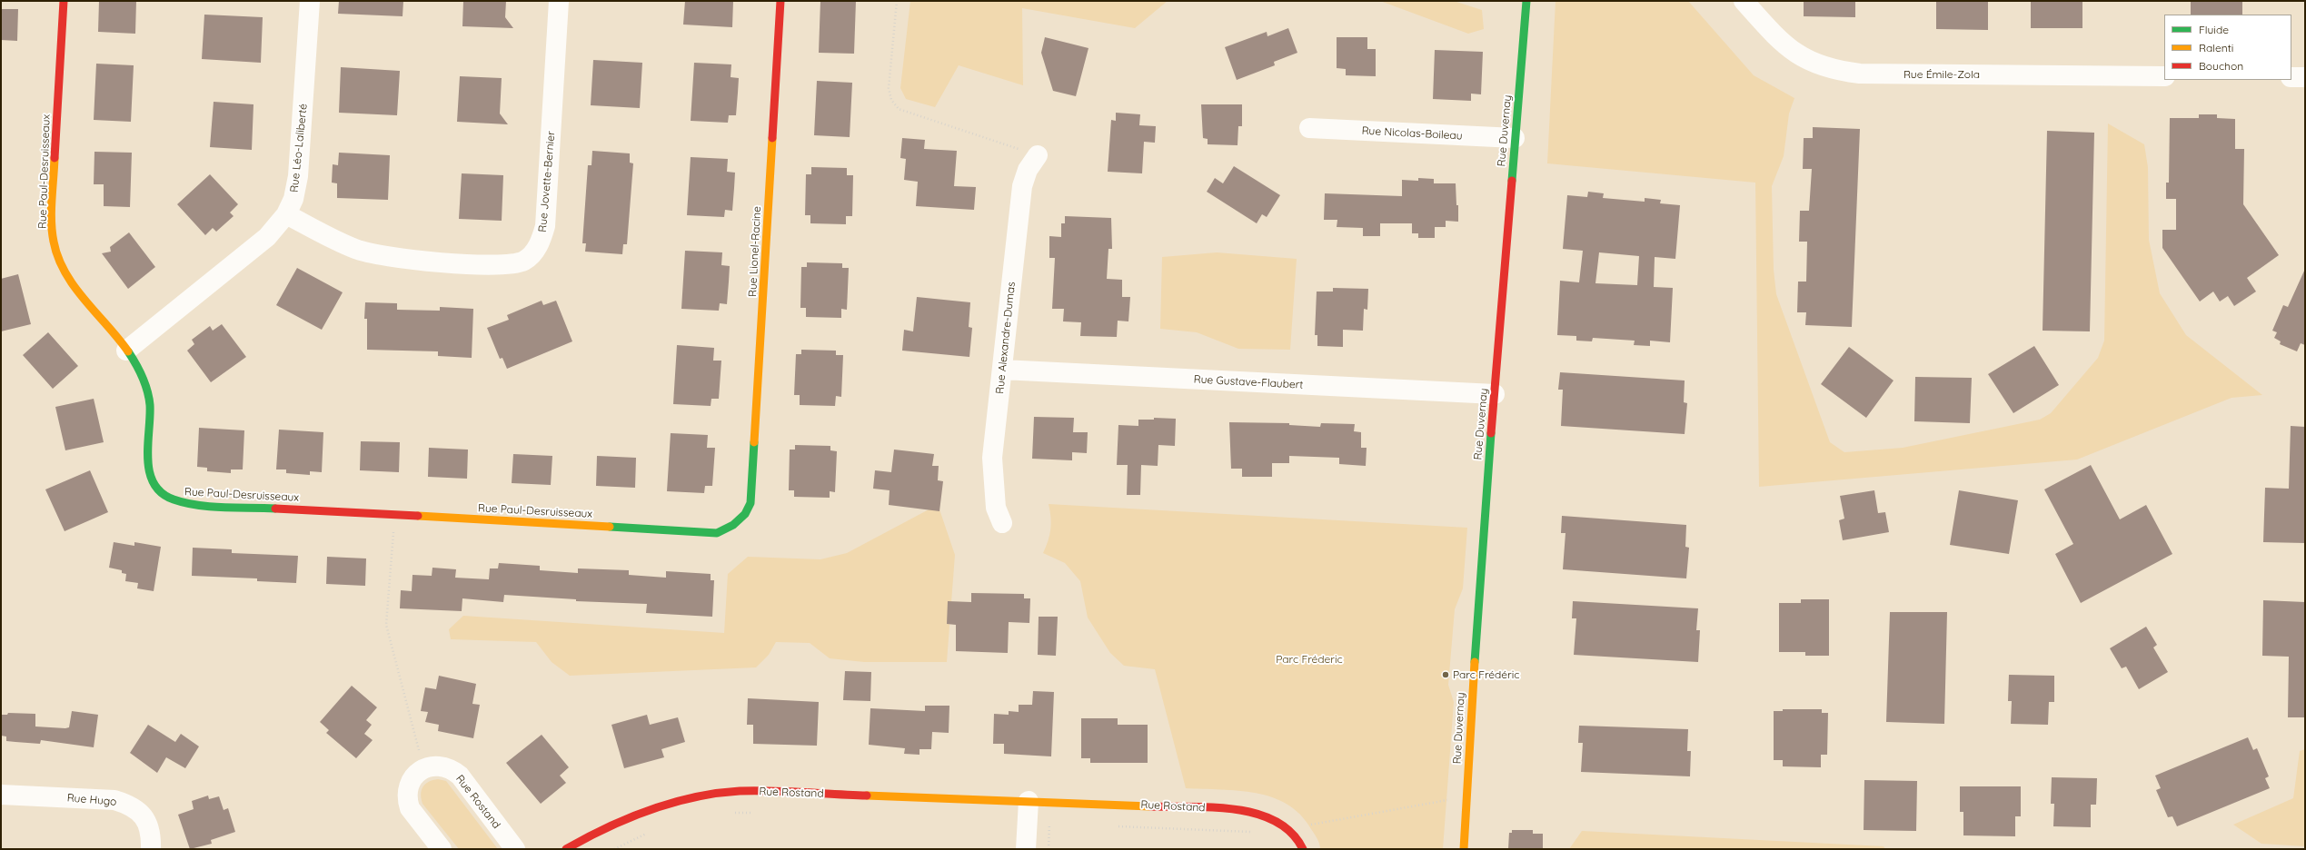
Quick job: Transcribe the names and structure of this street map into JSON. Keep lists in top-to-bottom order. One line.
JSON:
{"streets":{"street":["Rue Émile-Zola","Rue Duvernay","Rue Nicolas-Boileau","Rue Léo-Laliberté","Rue Paul-Desruisseaux","Rue Jovette-Bernier","Rue Lionel-Racine","Rue Alexandre-Dumas","Rue Gustave-Flaubert","Rue Rostand","Rue Hugo"]},"crossings":[["Rue Duvernay","Rue Nicolas-Boileau"],["Rue Duvernay","Rue Gustave-Flaubert"],["Rue Léo-Laliberté","Rue Paul-Desruisseaux"],["Rue Léo-Laliberté","Rue Jovette-Bernier"],["Rue Paul-Desruisseaux","Rue Lionel-Racine"],["Rue Alexandre-Dumas","Rue Gustave-Flaubert"]],"parks":["Parc Fréderic"],"places":["Parc Frédéric"],"legend":["Fluide","Ralenti","Bouchon"]}
